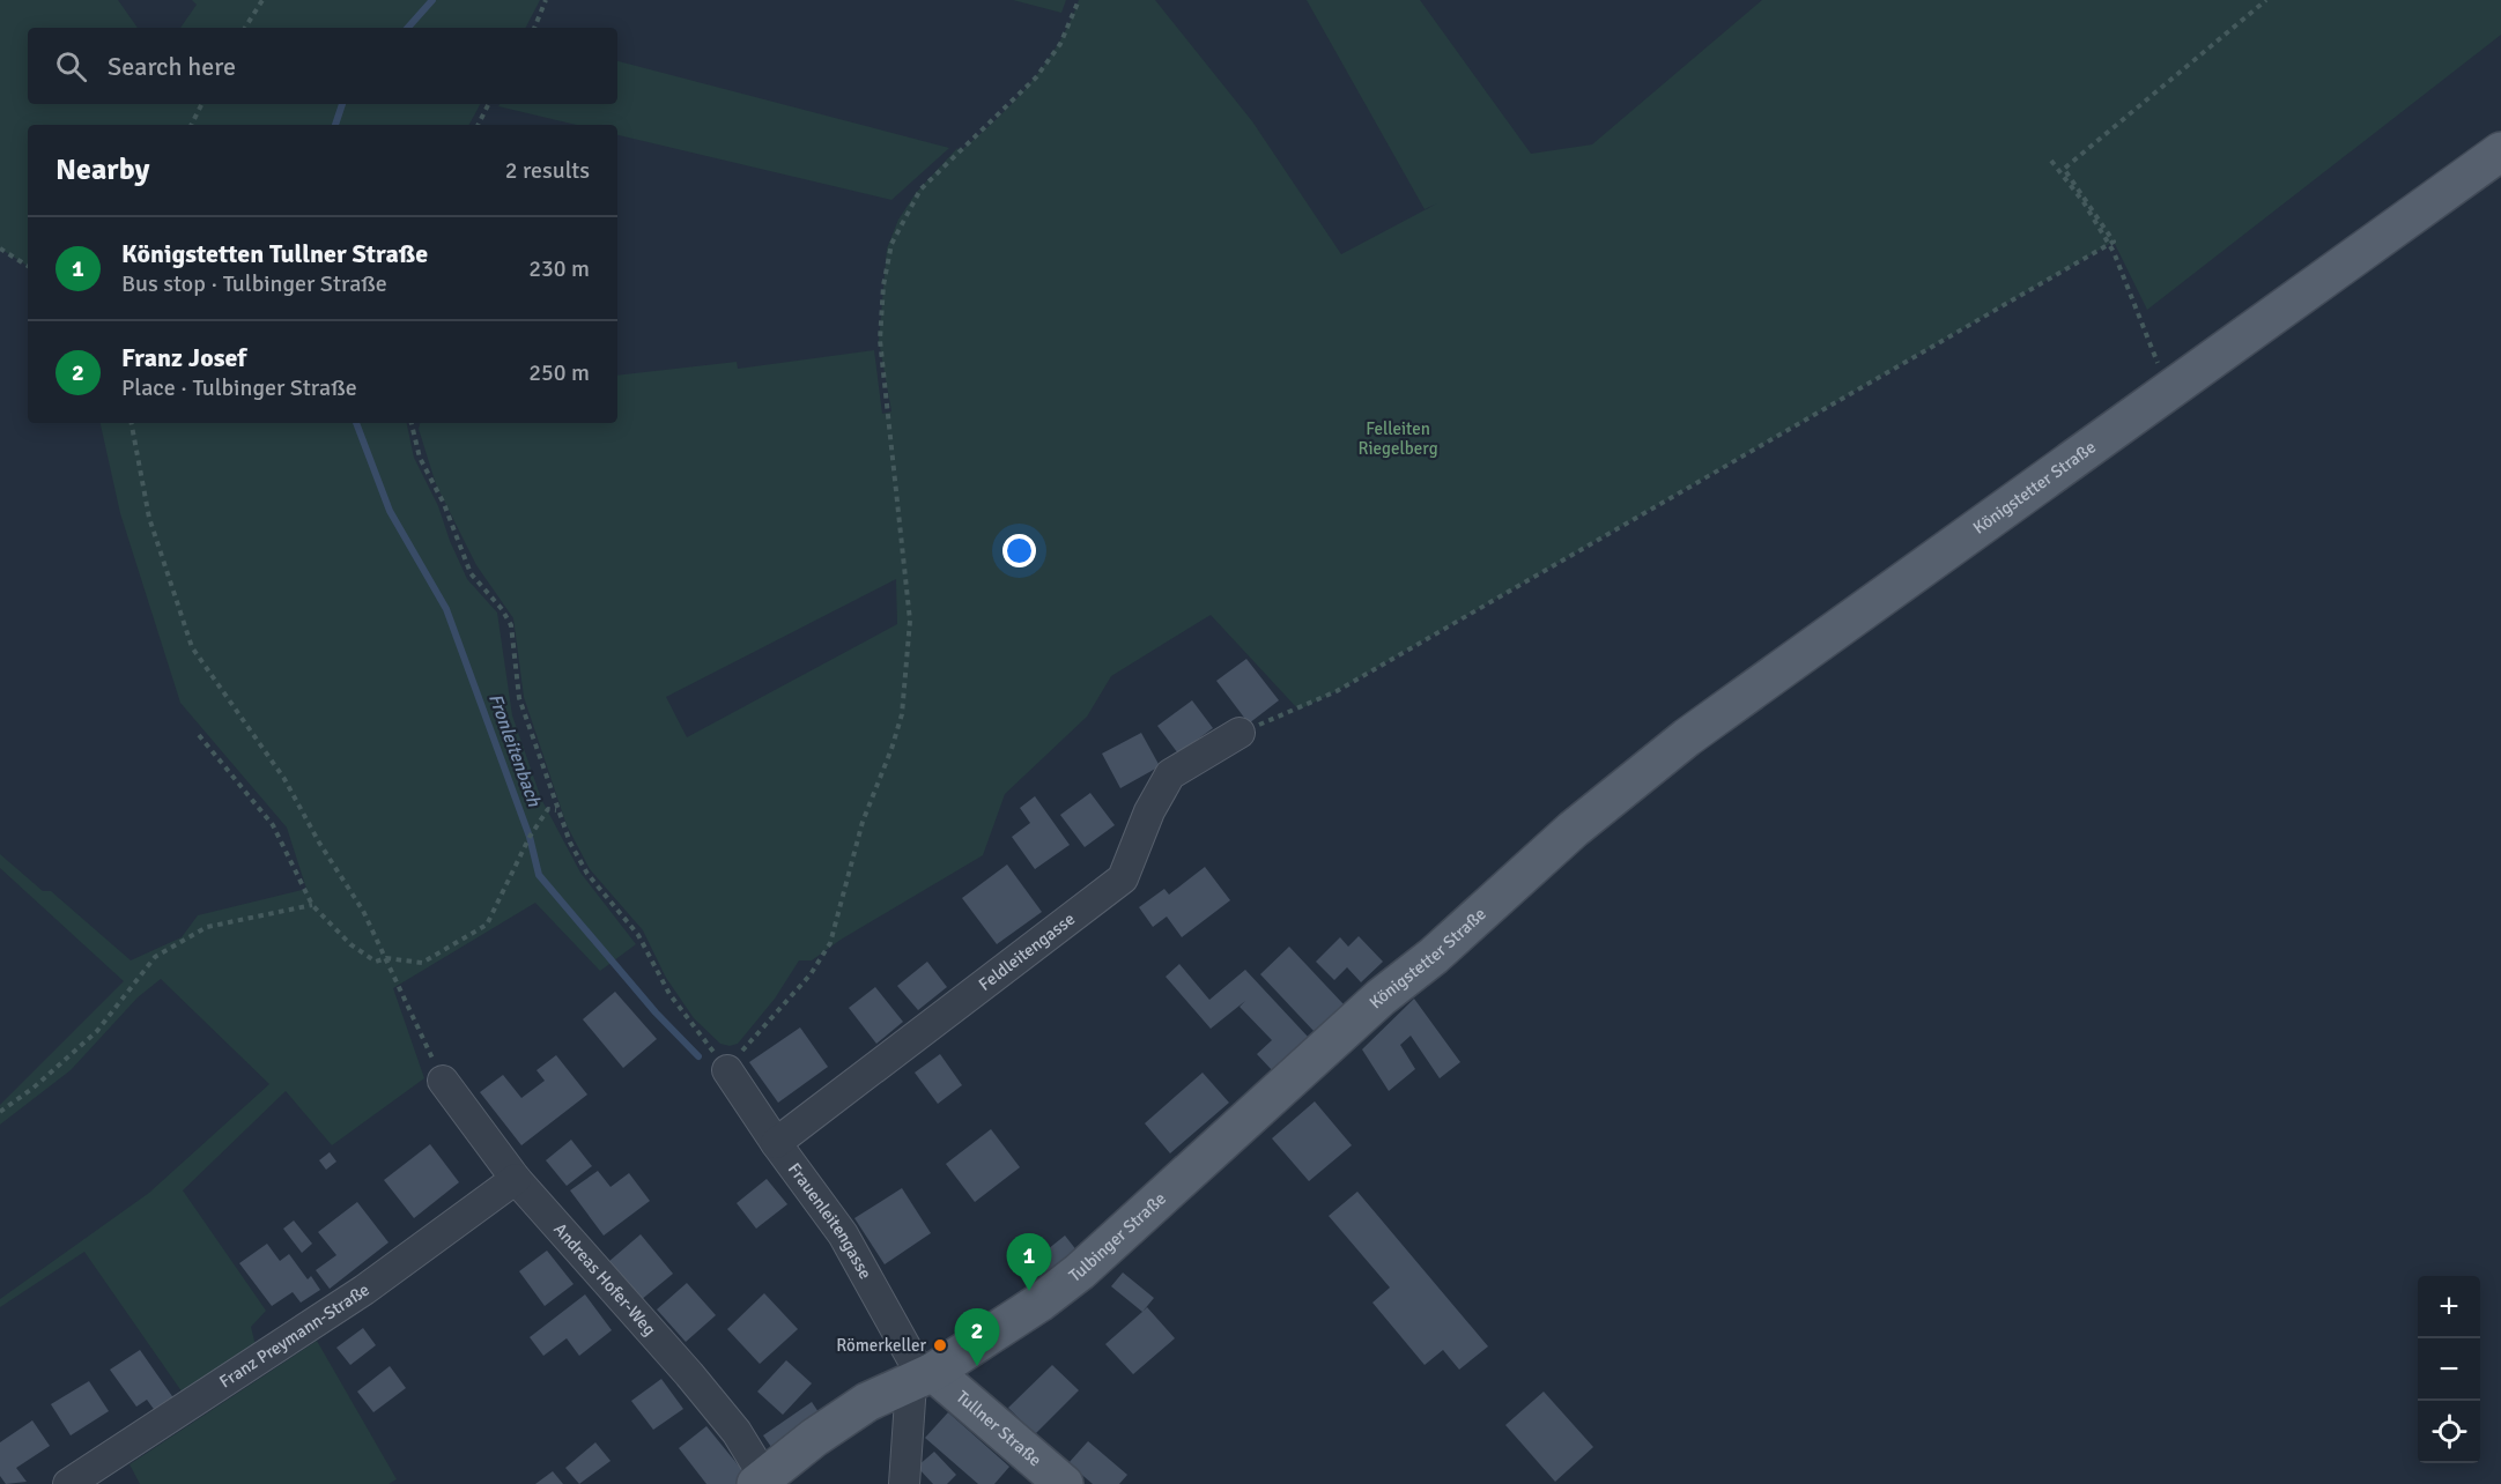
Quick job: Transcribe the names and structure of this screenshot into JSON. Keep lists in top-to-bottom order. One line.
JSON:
{"streets":{"main road":["Königstetter Straße","Tulbinger Straße","Tullner Straße"],"street":["Feldleitengasse","Frauenleitengasse","Andreas Hofer-Weg","Franz Preymann-Straße"]},"crossings":[["Königstetter Straße","Tulbinger Straße"],["Feldleitengasse","Frauenleitengasse"],["Frauenleitengasse","Tulbinger Straße"],["Frauenleitengasse","Tullner Straße"],["Tulbinger Straße","Andreas Hofer-Weg"],["Tulbinger Straße","Tullner Straße"],["Andreas Hofer-Weg","Franz Preymann-Straße"]],"water":["Fronleitenbach"],"parks":["Felleiten Riegelberg"],"places":["Römerkeller"],"page":{"search":"Search here","heading":["Nearby","2 results"],"list":[{"mark":"1","name":"Königstetten Tullner Straße","note":"Bus stop · Tulbinger Straße","value":"230 m"},{"mark":"2","name":"Franz Josef","note":"Place · Tulbinger Straße","value":"250 m"}],"pins":["1","2"],"map_buttons":["+","−"]}}
